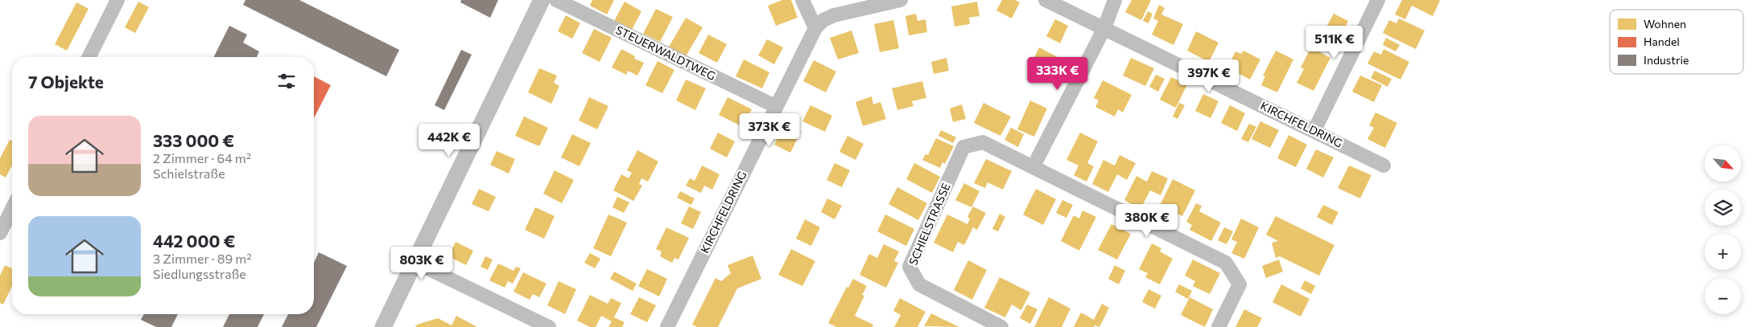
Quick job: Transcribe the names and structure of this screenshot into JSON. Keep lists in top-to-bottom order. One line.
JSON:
{"streets":{"street":["STEUERWALDTWEG","KIRCHFELDRING","SCHIELSTRASSE"]},"crossings":[["STEUERWALDTWEG","KIRCHFELDRING"]],"legend":["Wohnen","Handel","Industrie"],"north":"bottom right","page":{"price":["511K €","333K €","397K €","373K €","442K €","380K €","803K €"],"heading":"7 Objekte","list":[{"name":"333 000 €","note":"2 Zimmer · 64 m² · Schielstraße"},{"name":"442 000 €","note":"3 Zimmer · 89 m² · Siedlungsstraße"}],"map_buttons":["+","−"]}}
